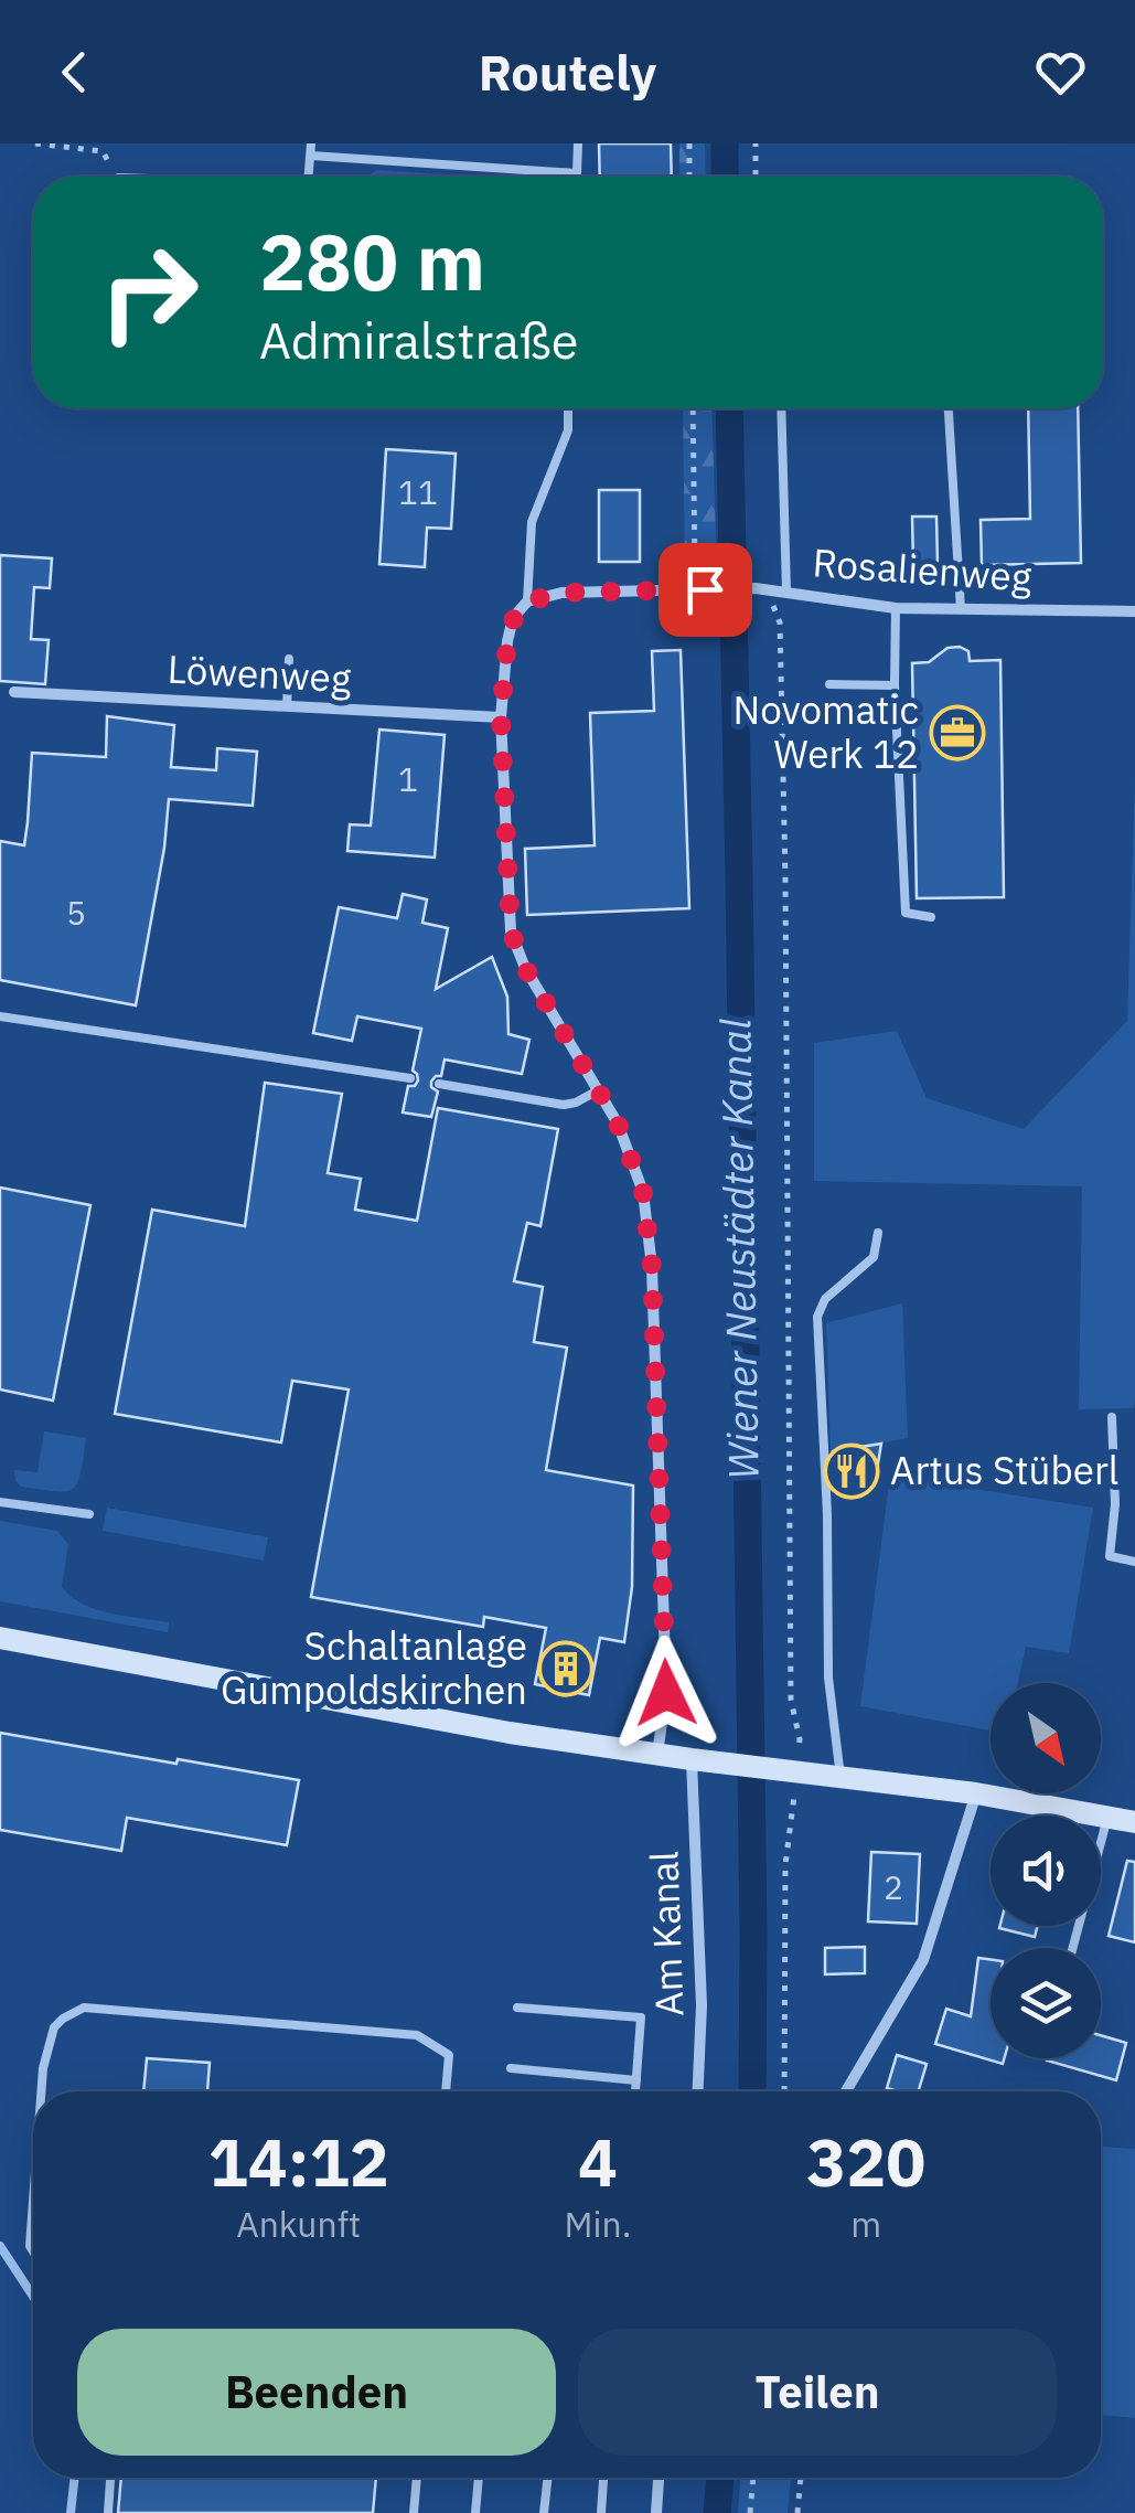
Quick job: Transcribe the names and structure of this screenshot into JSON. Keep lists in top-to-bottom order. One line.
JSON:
{"streets":{"street":["Rosalienweg","Löwenweg","Am Kanal"]},"water":["Wiener Neustädter Kanal"],"places":{"office":["Novomatic Werk 12"],"restaurant":["Artus Stüberl"],"building":["Schaltanlage Gumpoldskirchen"]},"house_numbers":["11","1","5","2"],"north":"bottom right","page":{"header":"Routely","turn":["280 m","Admiralstraße"],"eta":["14:12","Ankunft","4","Min.","320","m"],"buttons":["Beenden","Teilen"]}}
